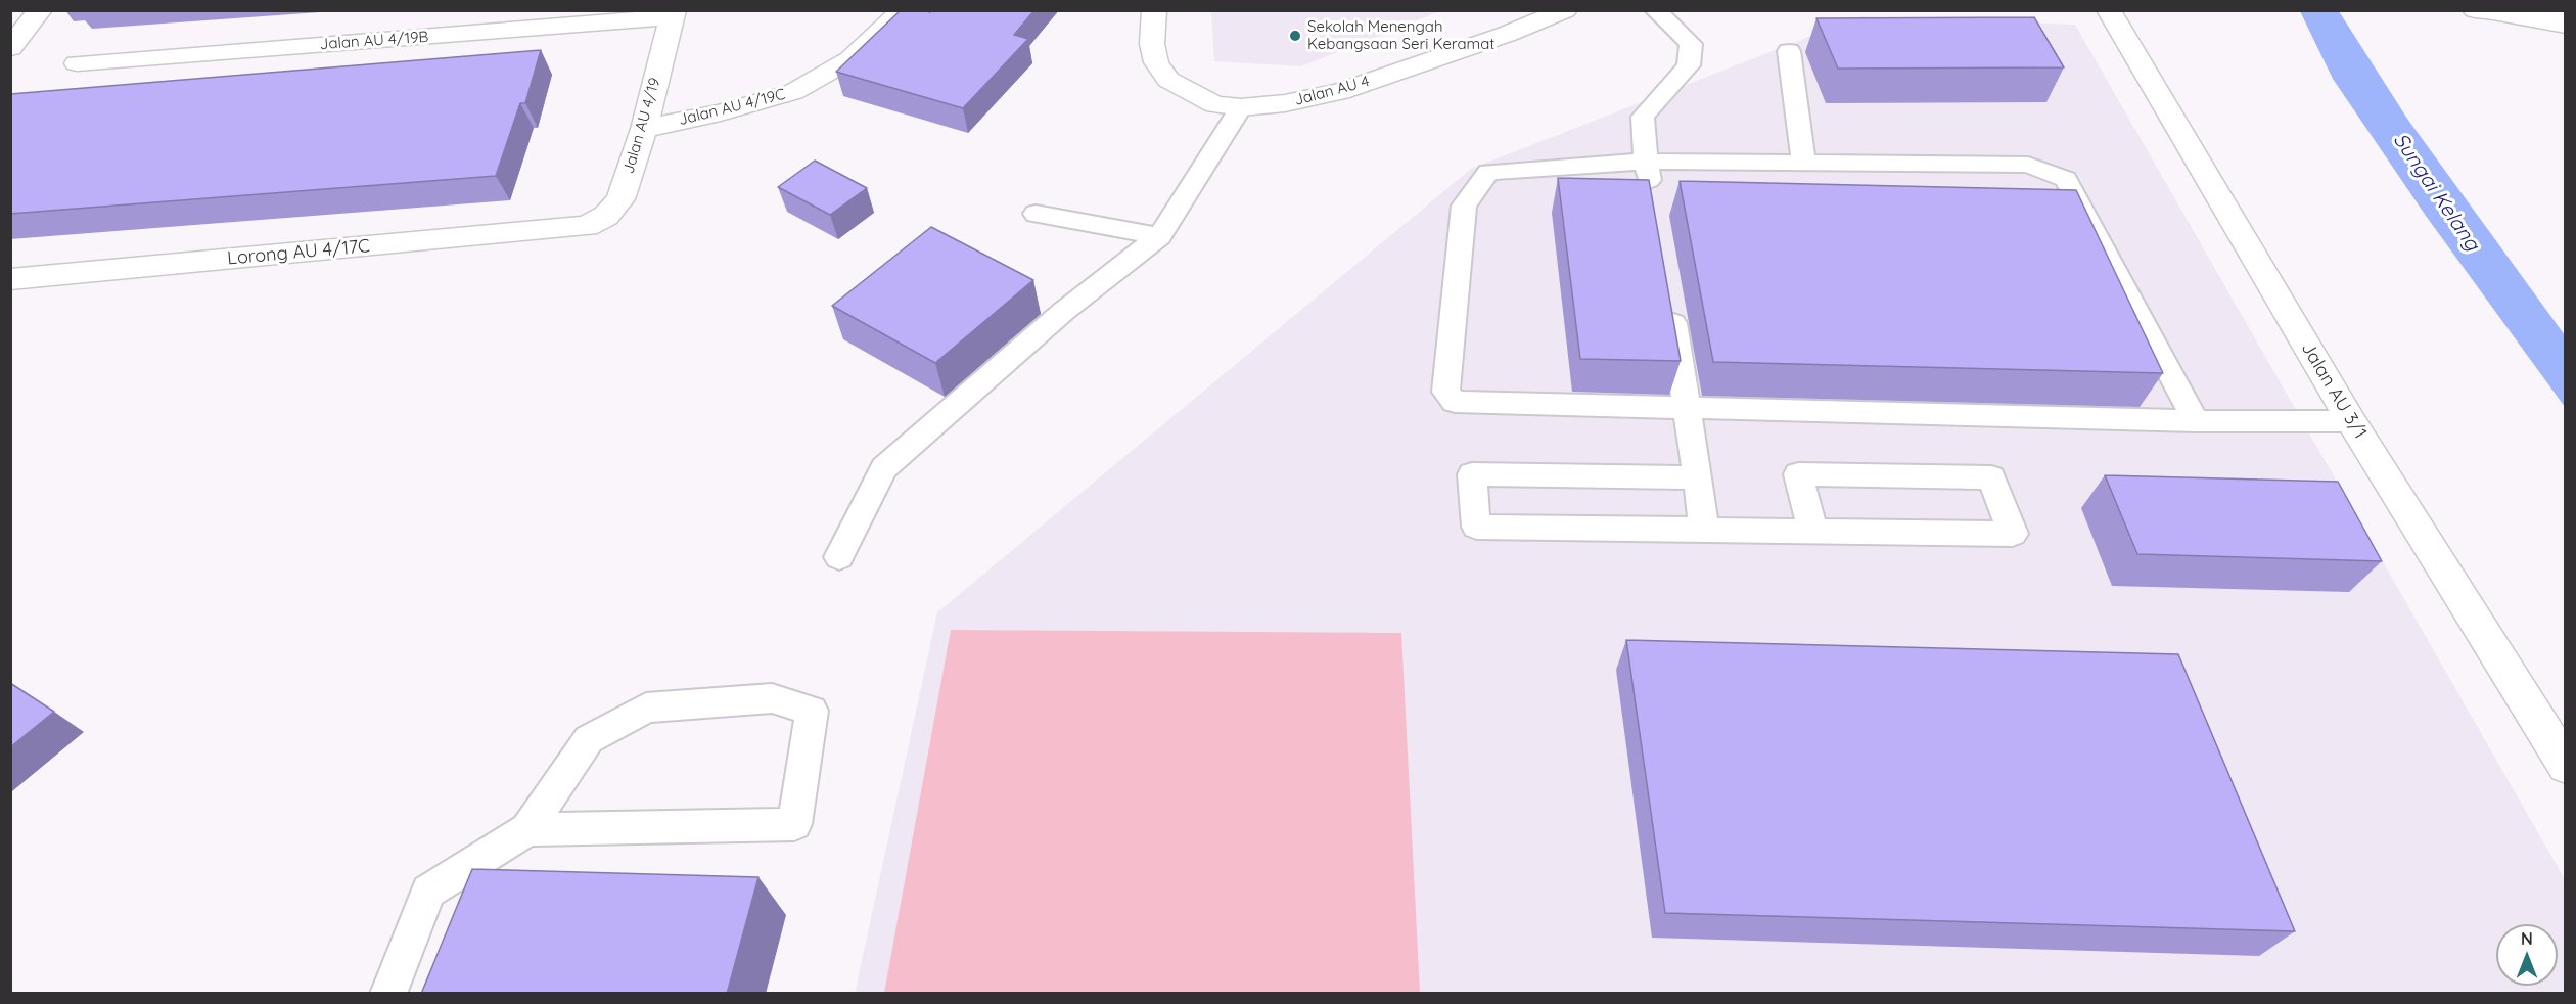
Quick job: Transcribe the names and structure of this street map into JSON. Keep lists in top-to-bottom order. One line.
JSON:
{"streets":{"main road":["Jalan AU 4/19B","Jalan AU 4","Jalan AU 4/19C","Jalan AU 4/19","Lorong AU 4/17C","Jalan AU 3/1"]},"crossings":[["Jalan AU 4/19B","Jalan AU 4/19"],["Jalan AU 4/19C","Jalan AU 4/19"],["Jalan AU 4/19","Lorong AU 4/17C"]],"water":["Sungai Kelang"],"places":["Sekolah Menengah Kebangsaan Seri Keramat"],"north":"top"}
